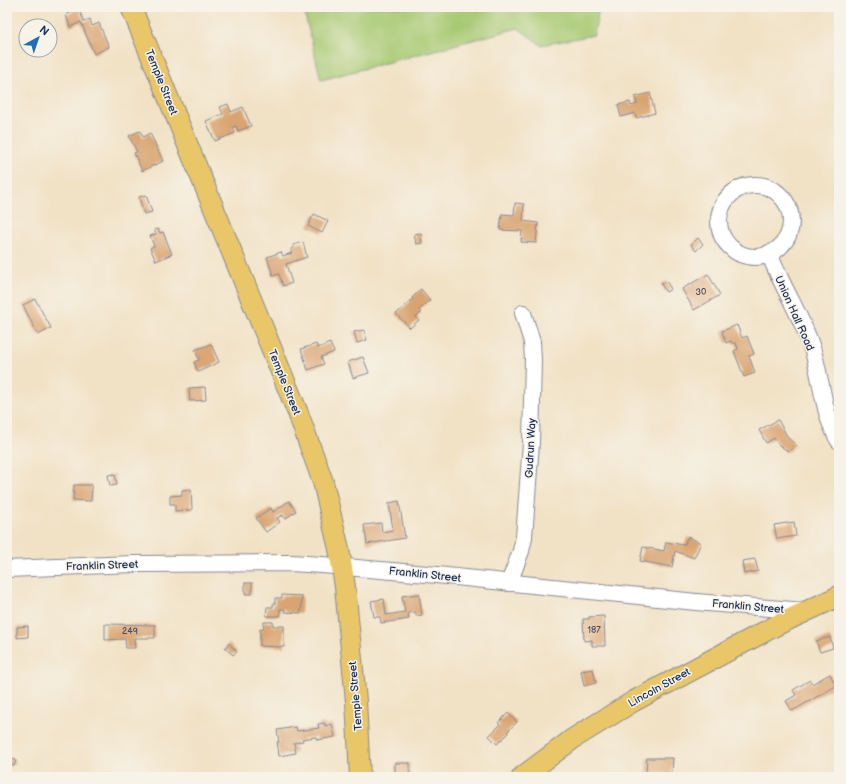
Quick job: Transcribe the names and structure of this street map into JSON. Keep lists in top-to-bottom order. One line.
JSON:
{"streets":{"main road":["Temple Street","Franklin Street","Lincoln Street"],"street":["Union Hall Road","Gudrun Way"]},"crossings":[["Temple Street","Franklin Street"],["Gudrun Way","Franklin Street"],["Franklin Street","Lincoln Street"]],"house_numbers":["30","187","249"],"north":"top right"}
